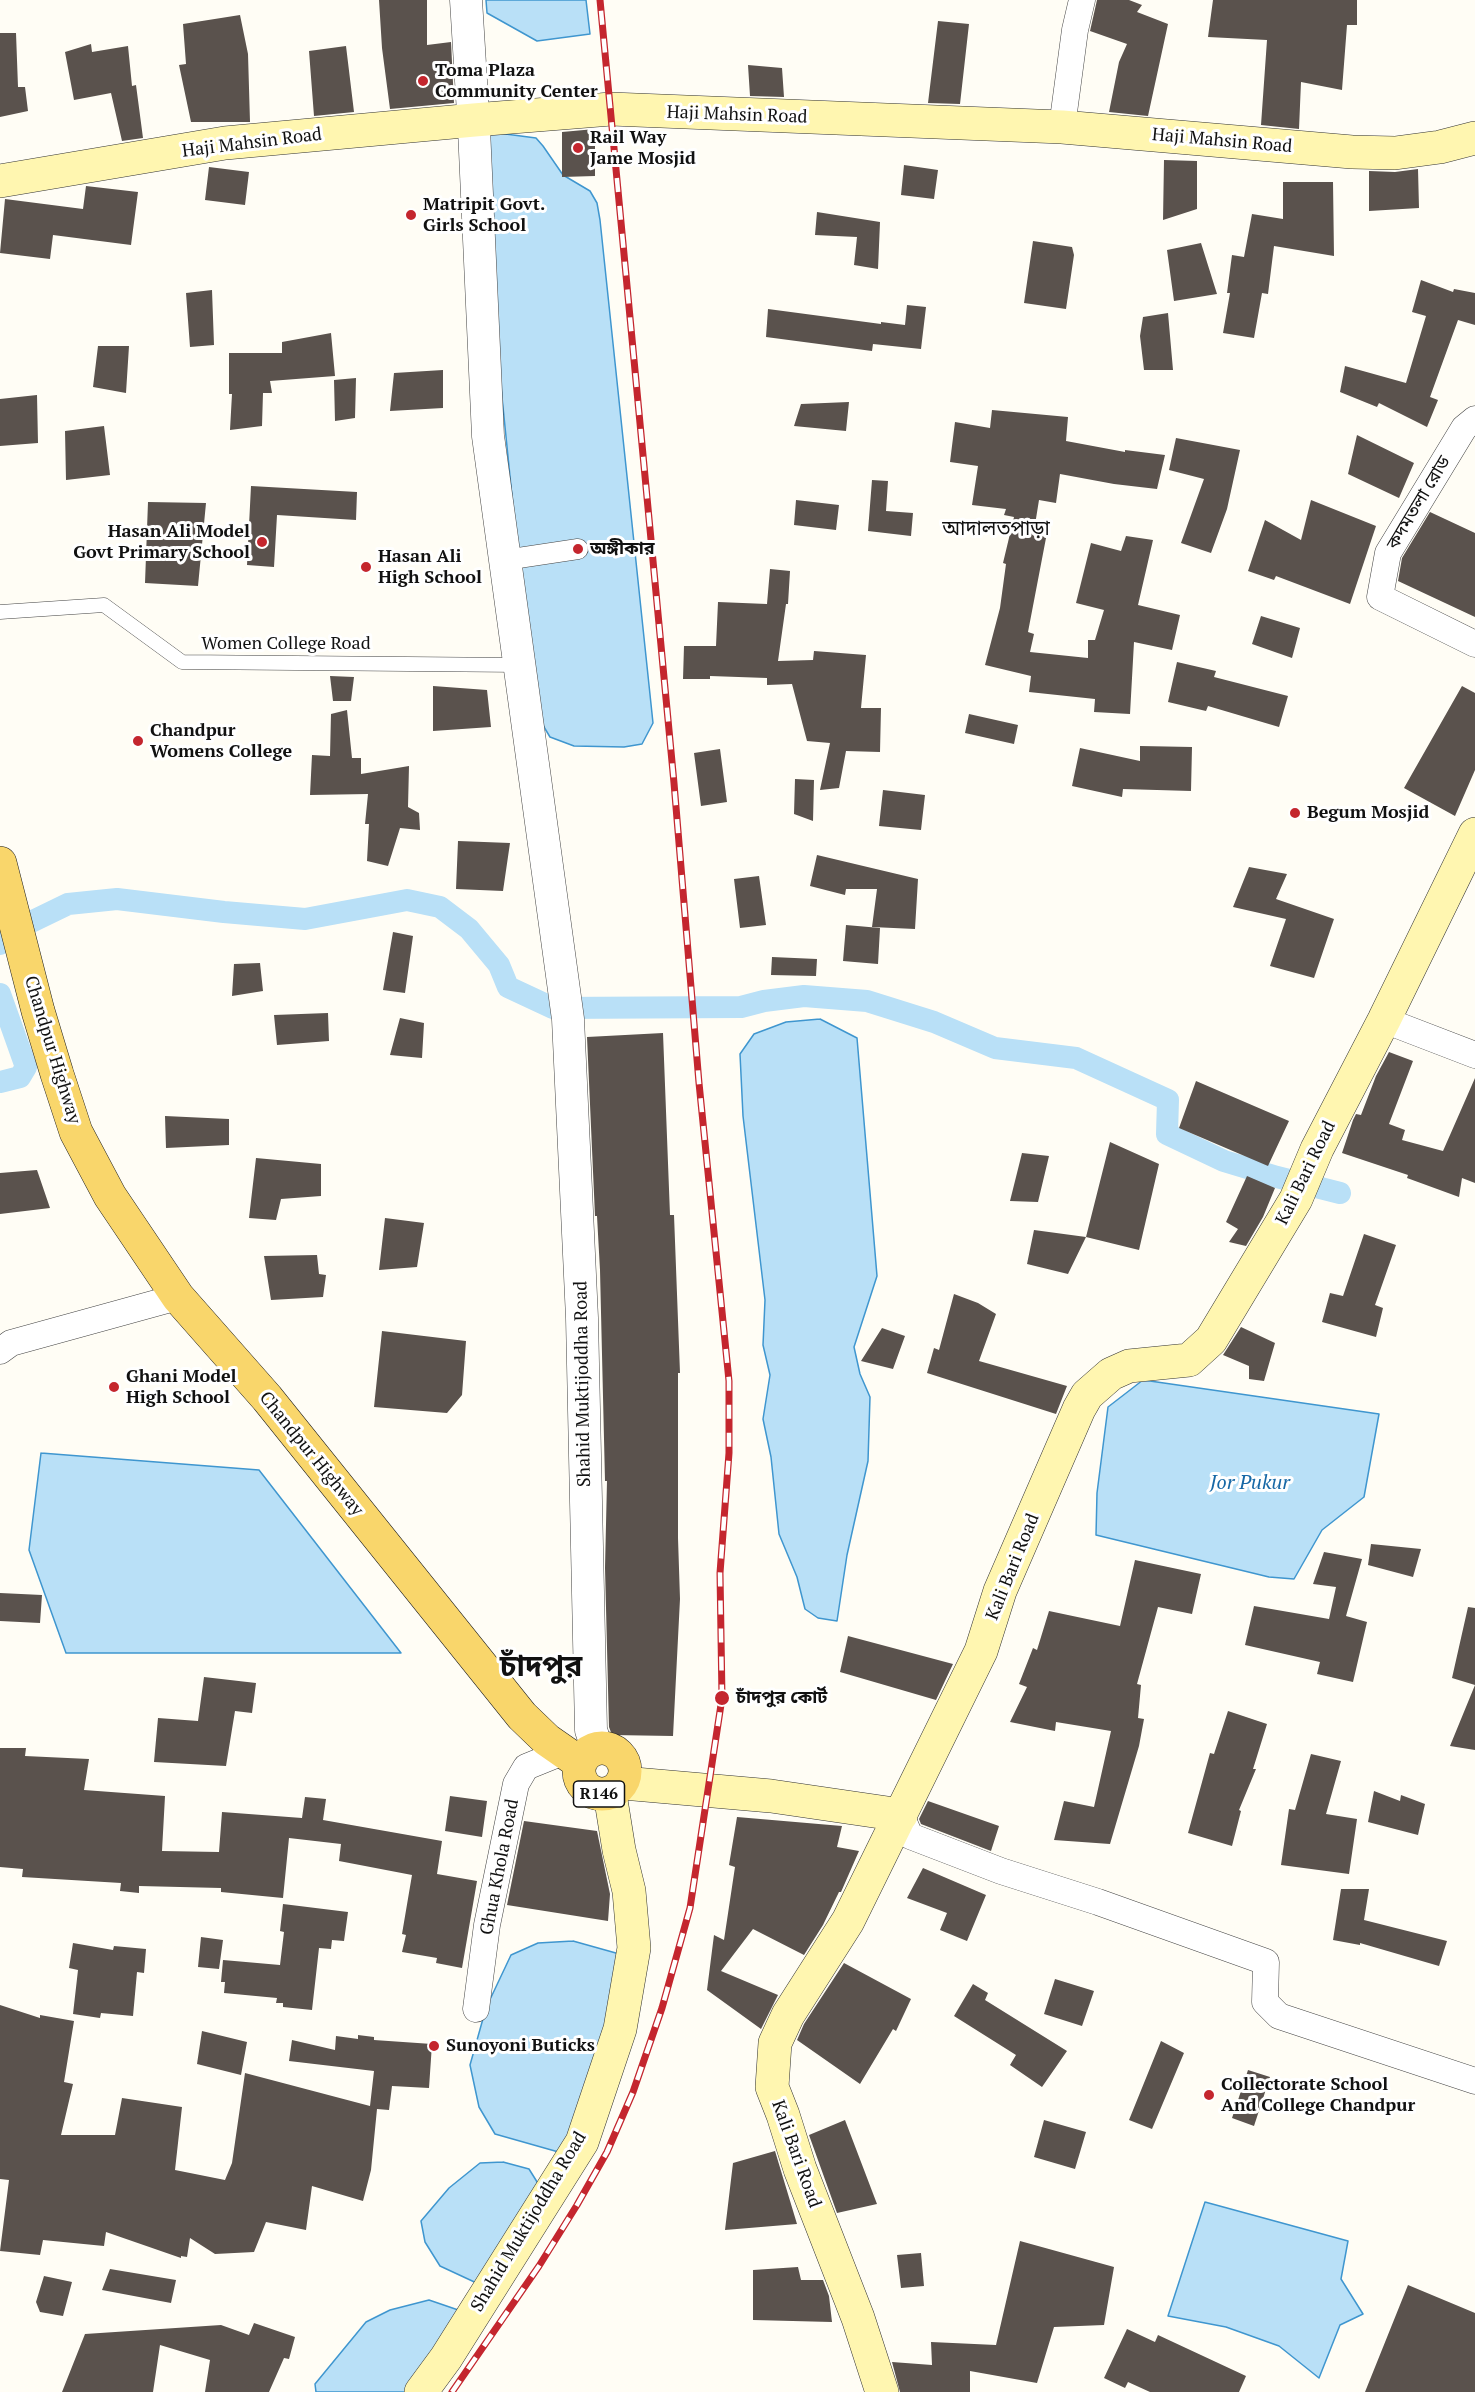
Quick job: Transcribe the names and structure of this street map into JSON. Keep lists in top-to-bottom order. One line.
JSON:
{"streets":{"main road":["Haji Mahsin Road","Chandpur Highway","Kali Bari Road","Shahid Muktijoddha Road","R146"],"street":["কদমতলা রোড","Ghua Khola Road"],"lane":["Women College Road"]},"crossings":[["Haji Mahsin Road","Shahid Muktijoddha Road"],["Women College Road","Shahid Muktijoddha Road"],["Chandpur Highway","Shahid Muktijoddha Road"],["Chandpur Highway","R146"],["Chandpur Highway","Ghua Khola Road"],["Shahid Muktijoddha Road","R146"],["Shahid Muktijoddha Road","Ghua Khola Road"],["R146","Ghua Khola Road"]],"districts":["আদালতপাড়া","চাঁদপুর"],"water":["Jor Pukur"],"places":["Toma Plaza Community Center","Rail Way Jame Mosjid","Matripit Govt. Girls School","Hasan Ali Model Govt Primary School","অঙ্গীকার","Hasan Ali High School","Chandpur Womens College","Begum Mosjid","Ghani Model High School","চাঁদপুর কোর্ট","Sunoyoni Buticks","Collectorate School And College Chandpur"]}
